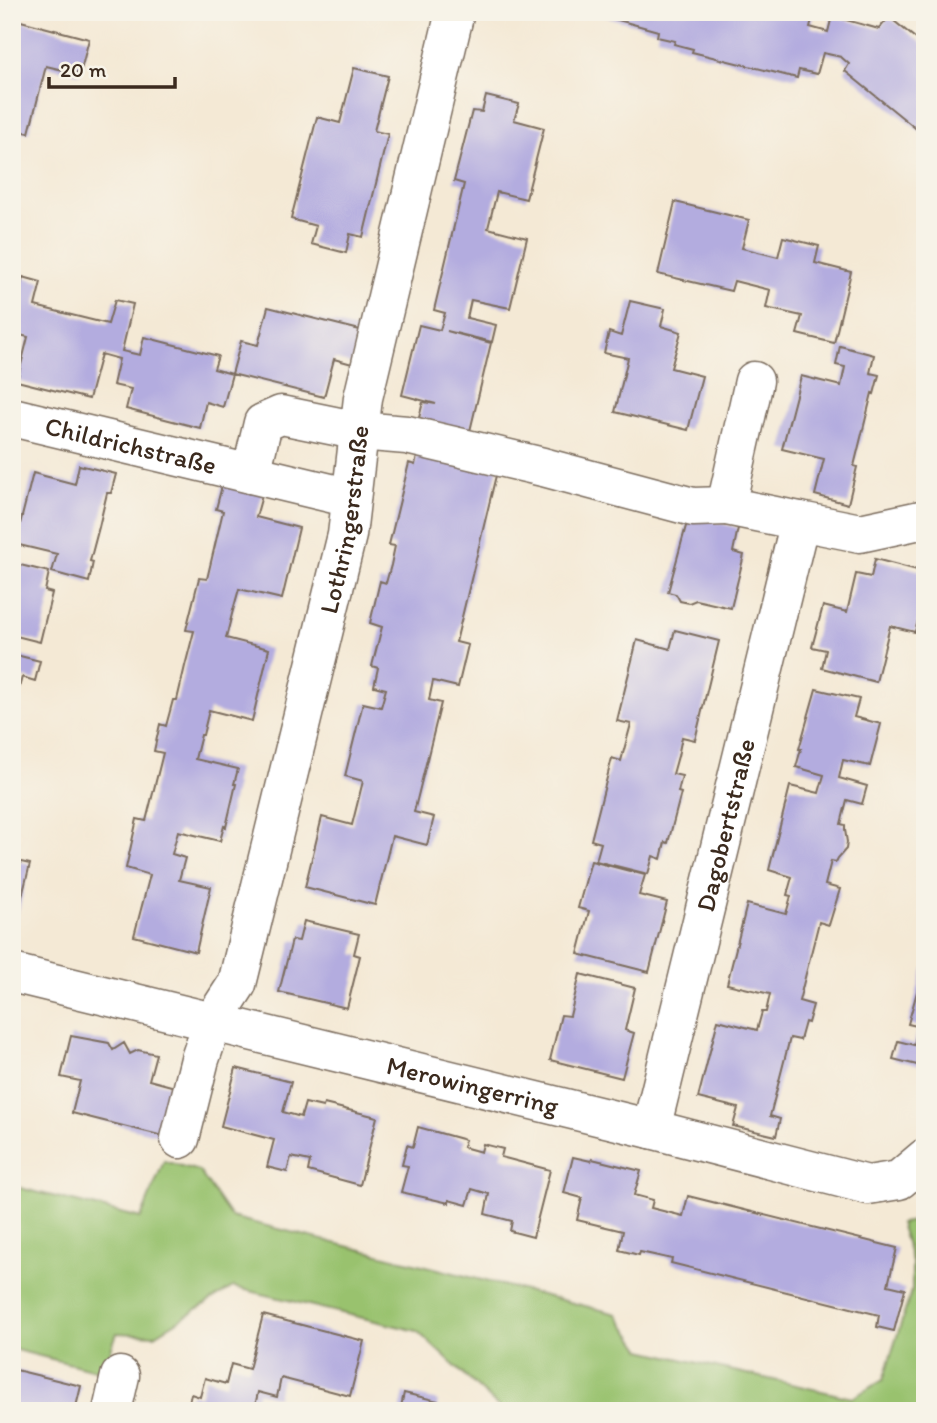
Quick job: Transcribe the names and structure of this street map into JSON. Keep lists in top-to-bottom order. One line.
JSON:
{"streets":{"street":["Childrichstraße","Lothringerstraße","Dagobertstraße","Merowingerring"]},"crossings":[["Childrichstraße","Lothringerstraße"],["Lothringerstraße","Merowingerring"],["Dagobertstraße","Merowingerring"]],"scale_bar":"20 m"}
